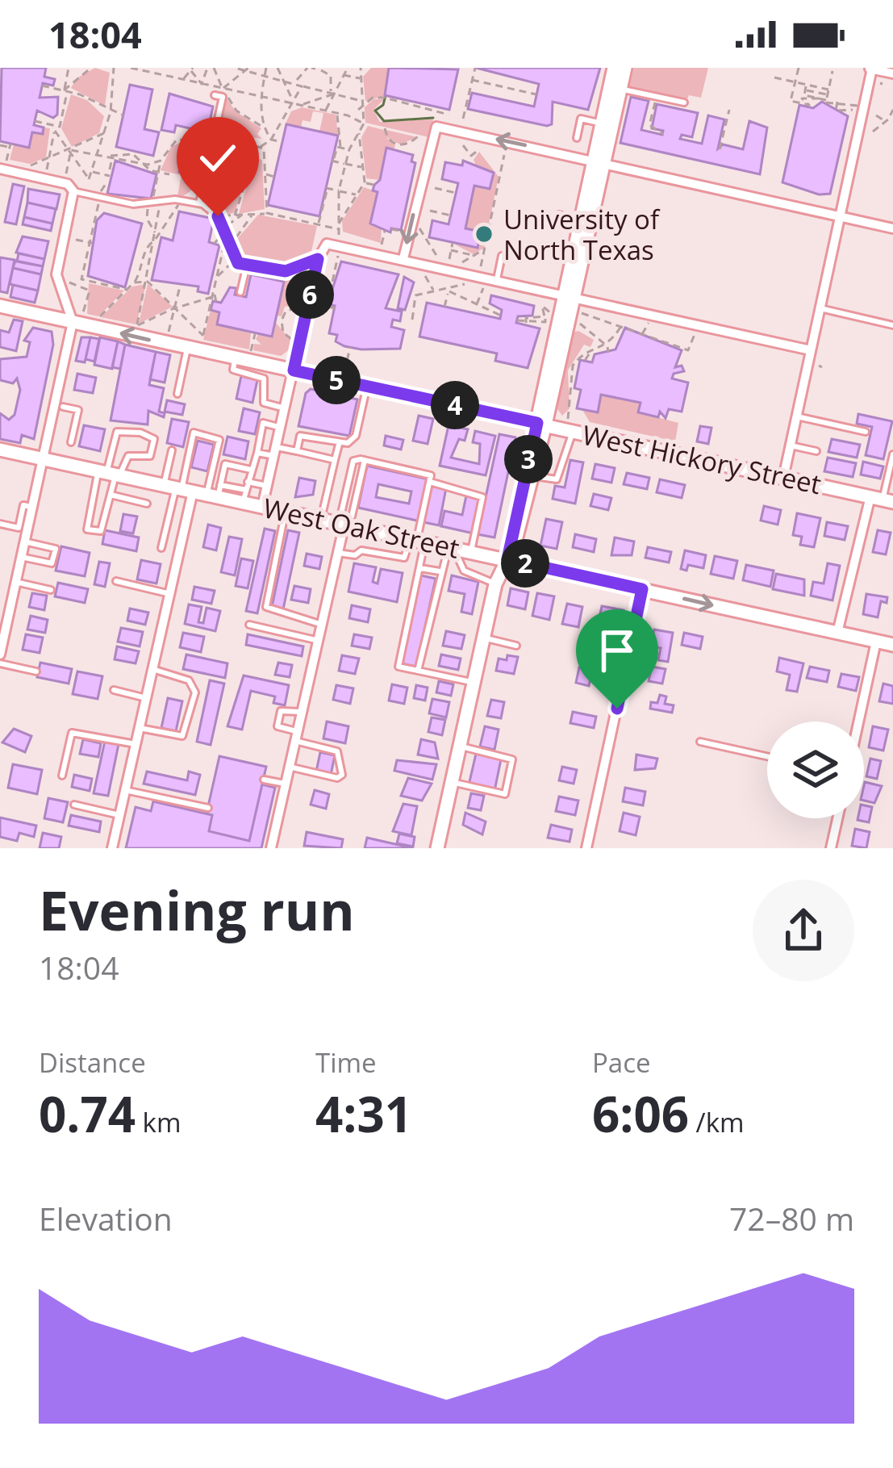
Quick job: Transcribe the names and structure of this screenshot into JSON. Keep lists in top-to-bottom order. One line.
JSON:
{"streets":{"main road":["West Hickory Street","West Oak Street"]},"places":["University of North Texas"],"page":{"status":"18:04","pins":["6","5","4","3","2"],"heading":["Evening run","18:04"],"stats":[["Distance","0.74 km"],["Time","4:31"],["Pace","6:06 /km"]],"chart":["Elevation","72–80 m"]}}
